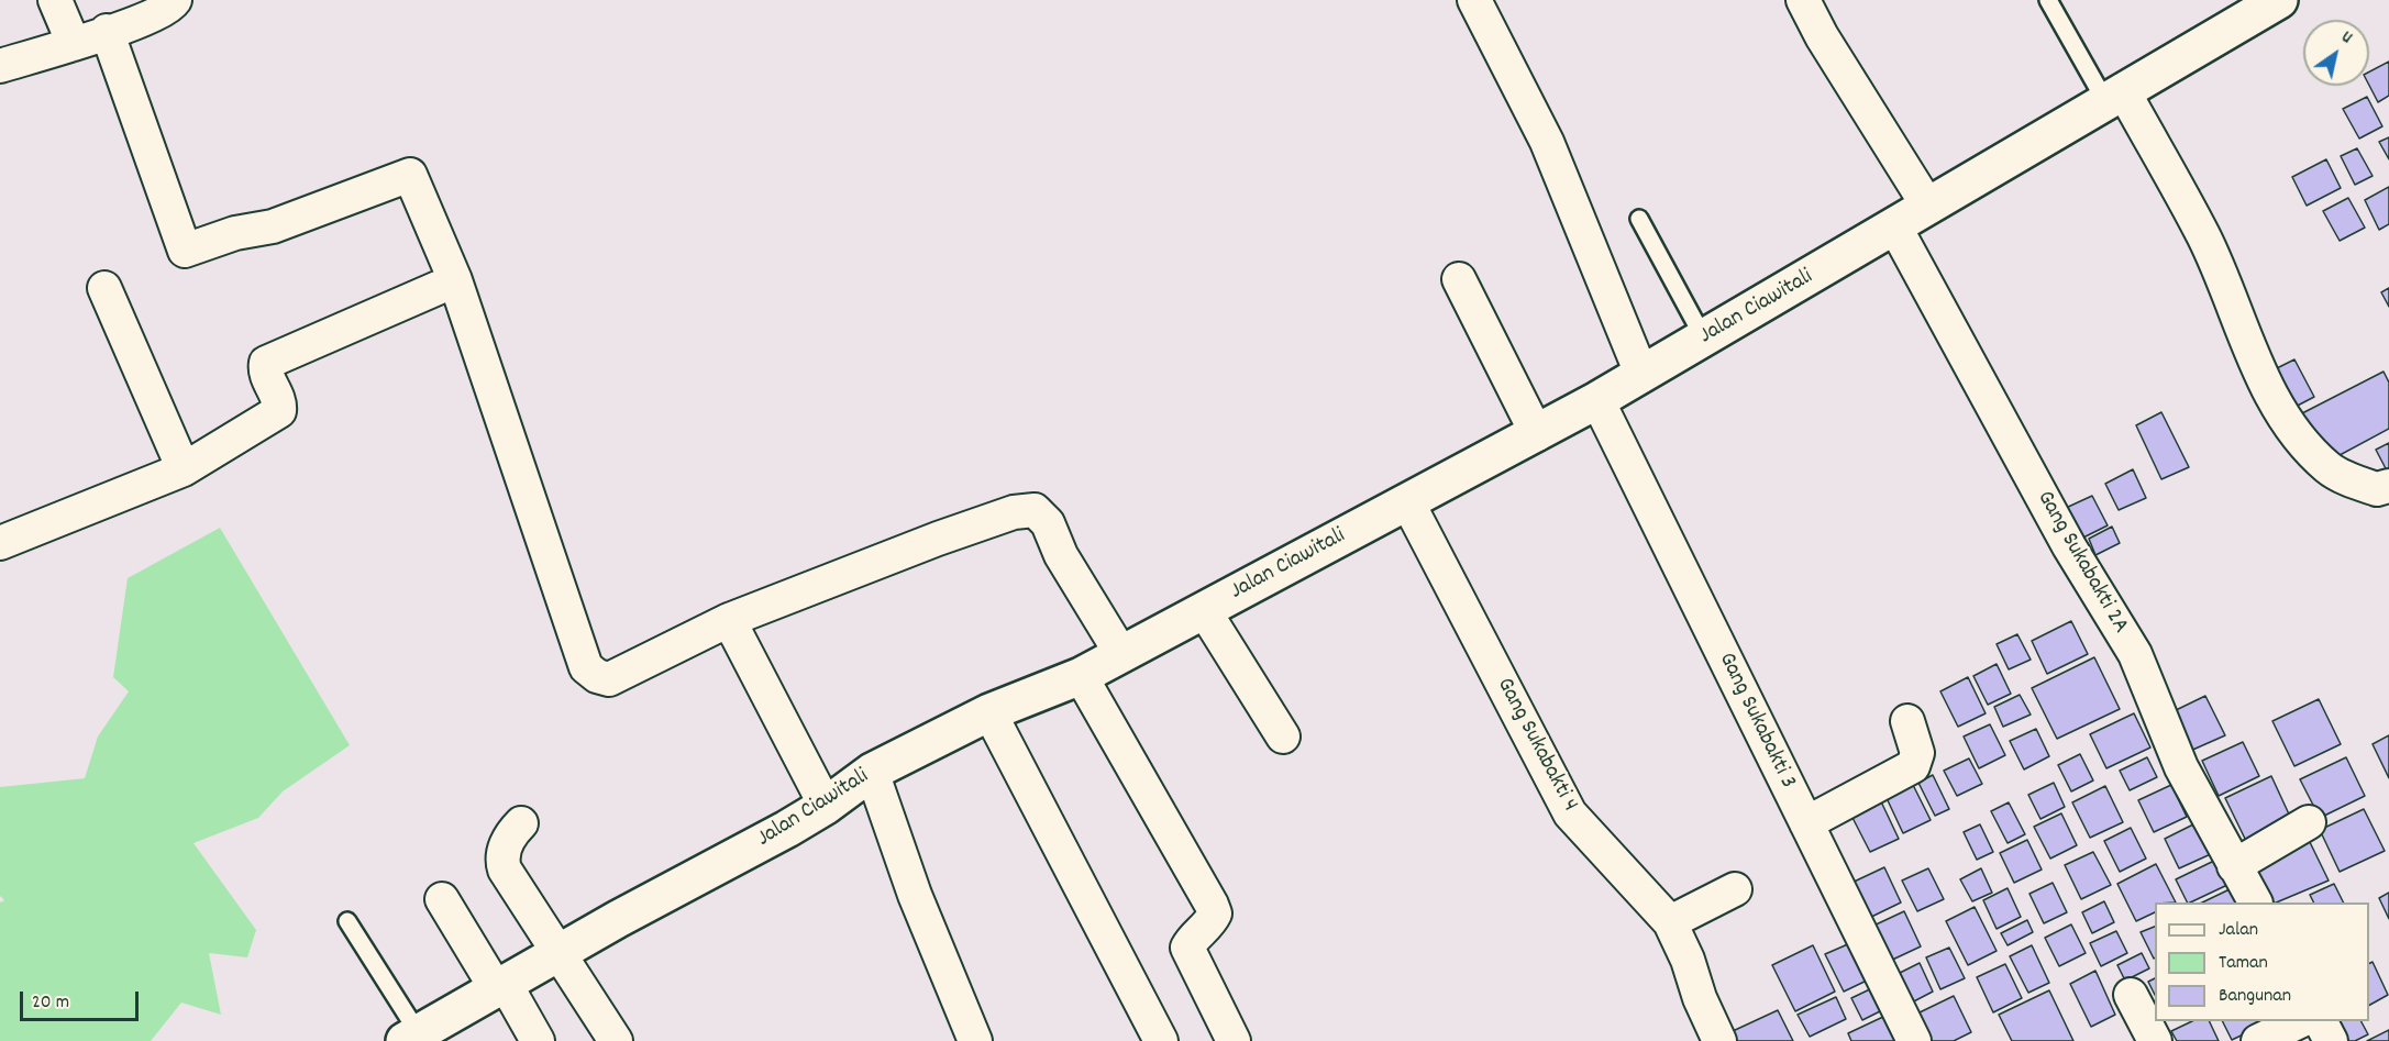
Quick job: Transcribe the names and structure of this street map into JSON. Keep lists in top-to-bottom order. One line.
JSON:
{"streets":{"street":["Jalan Ciawitali","Gang Sukabakti 2A","Gang Sukabakti 3","Gang Sukabakti 4"]},"crossings":[["Jalan Ciawitali","Gang Sukabakti 2A"],["Jalan Ciawitali","Gang Sukabakti 3"],["Jalan Ciawitali","Gang Sukabakti 4"]],"legend":["Jalan","Taman","Bangunan"],"scale_bar":"20 m","north":"top right"}
